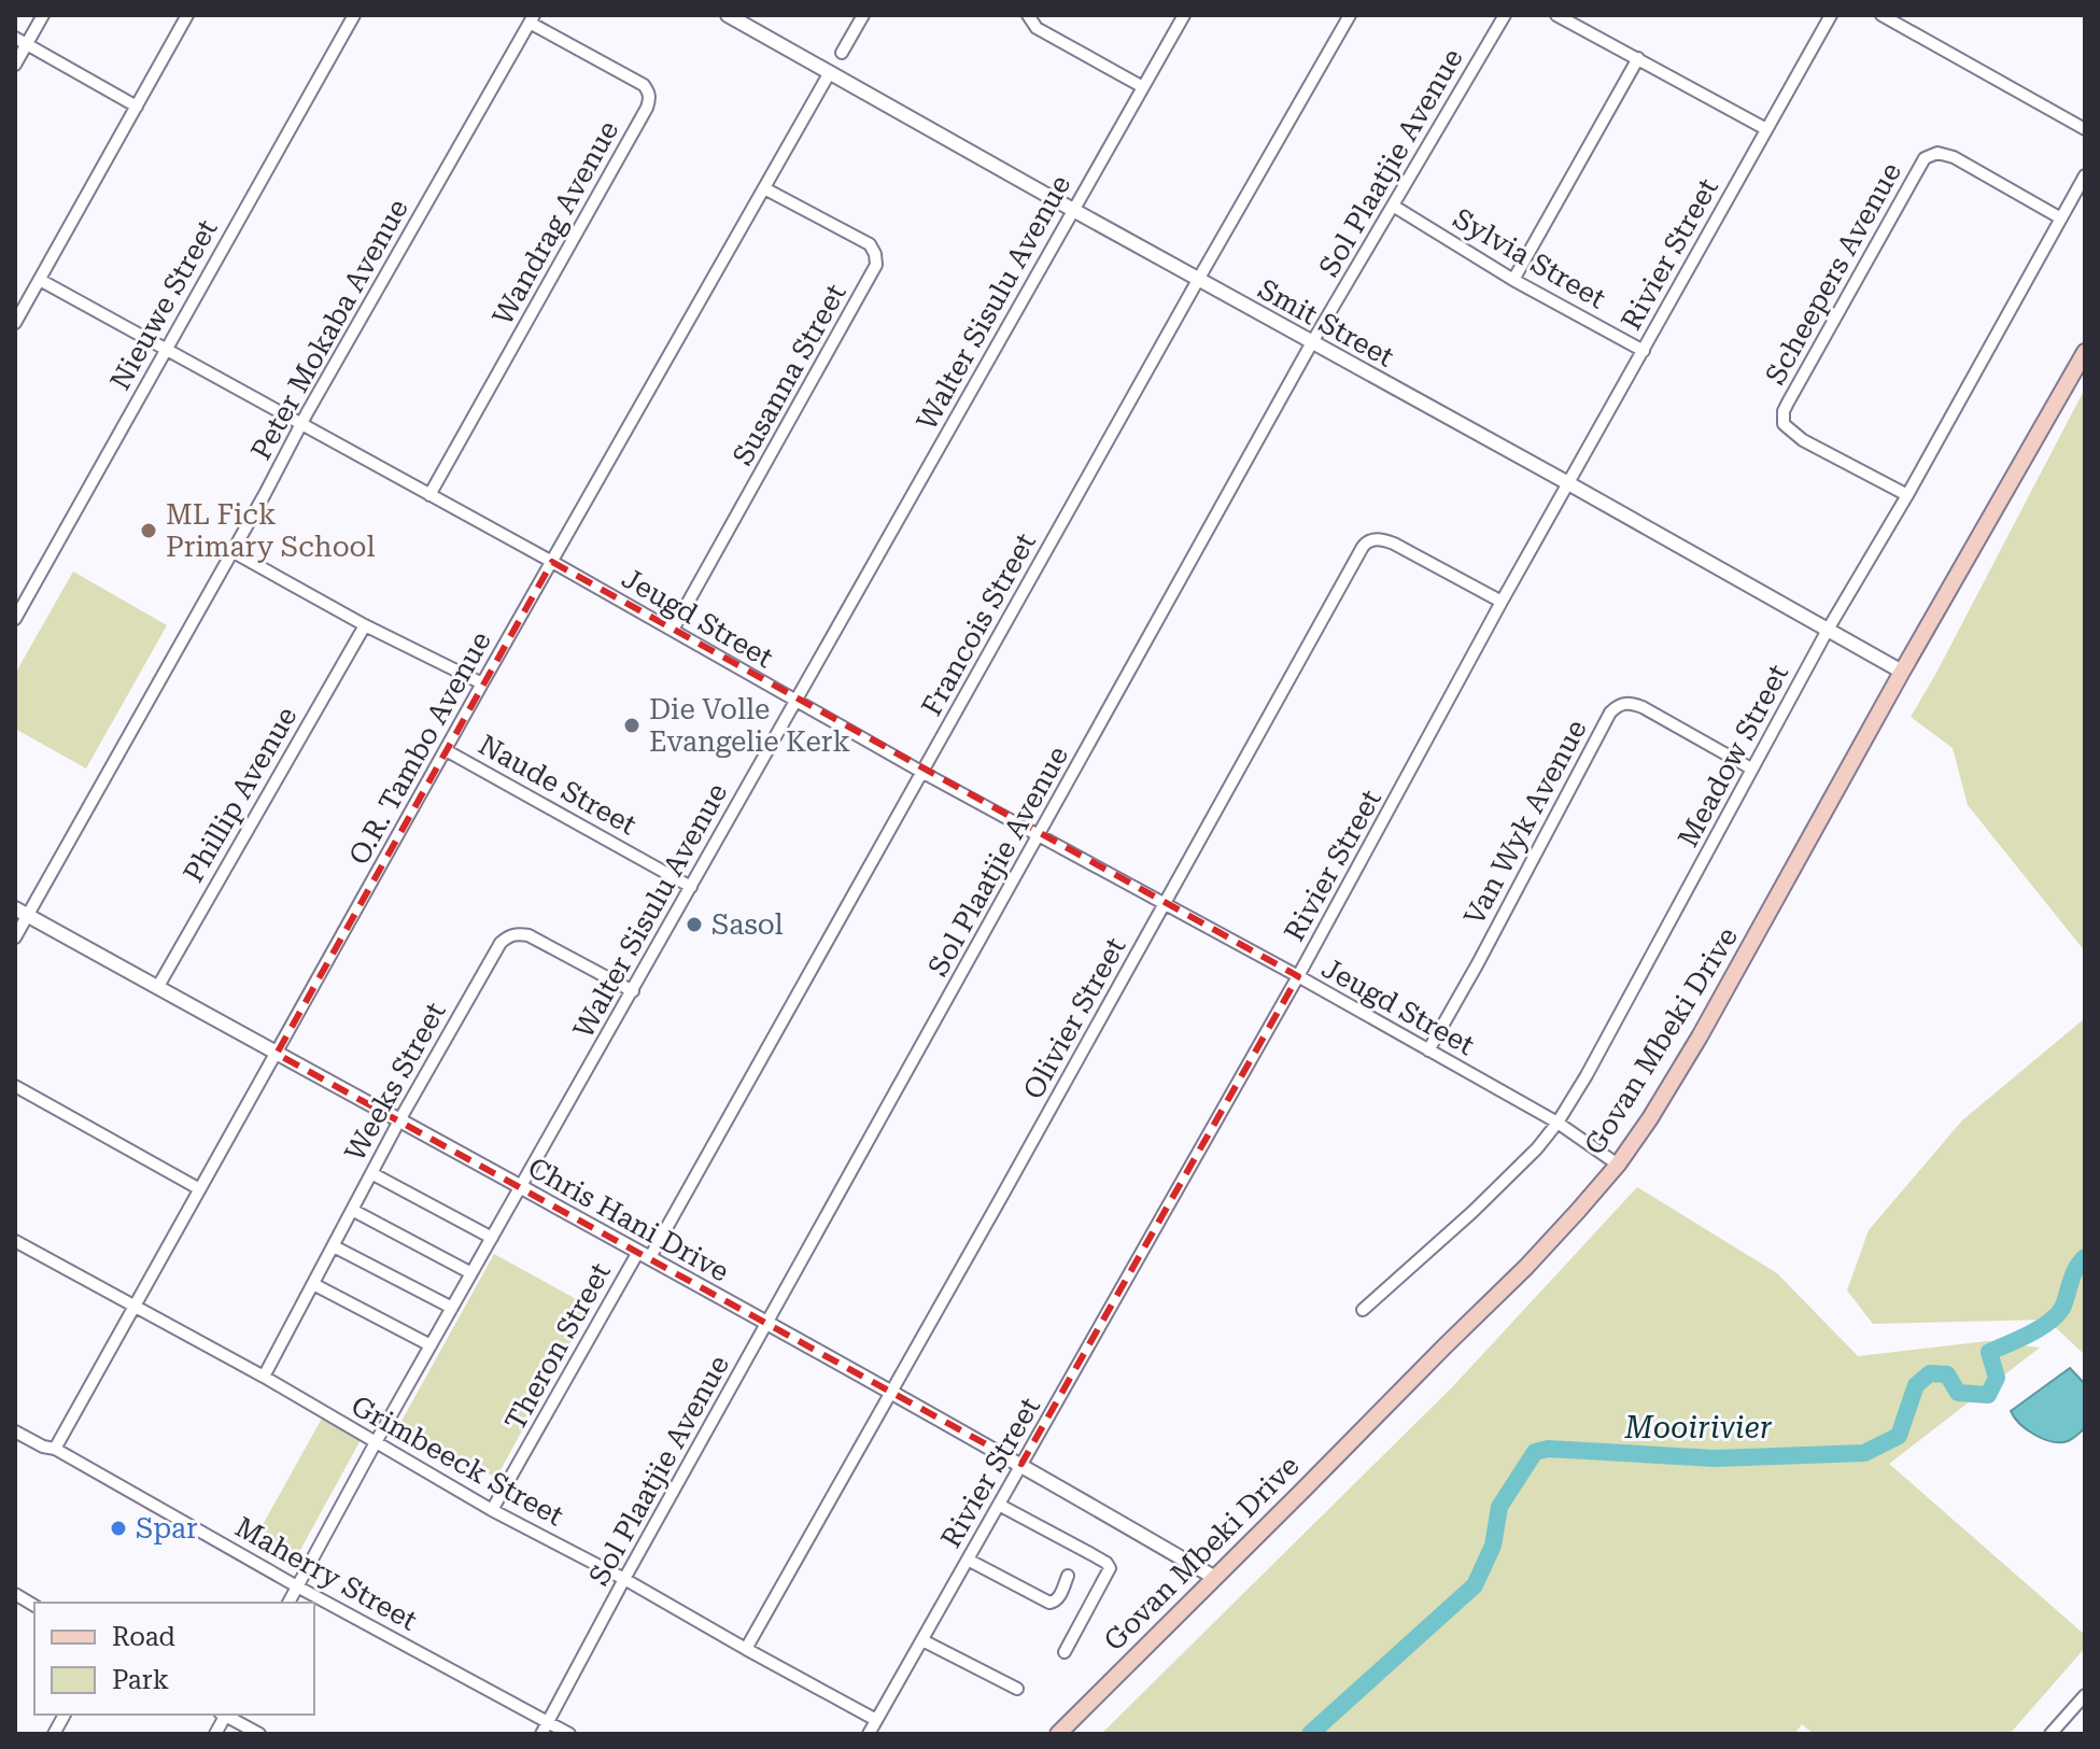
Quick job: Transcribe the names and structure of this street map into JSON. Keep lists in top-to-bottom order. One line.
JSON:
{"streets":{"main road":["Govan Mbeki Drive"],"street":["Sol Plaatjie Avenue","Wandrag Avenue","Rivier Street","Sylvia Street","Scheepers Avenue","Walter Sisulu Avenue","Nieuwe Street","Smit Street","Peter Mokaba Avenue","Susanna Street","Jeugd Street","Francois Street","O.R. Tambo Avenue","Meadow Street","Naude Street","Phillip Avenue","Van Wyk Avenue","Olivier Street","Weeks Street","Chris Hani Drive","Theron Street","Grimbeeck Street","Maherry Street"]},"crossings":[["Sol Plaatjie Avenue","Sylvia Street"],["Sol Plaatjie Avenue","Smit Street"],["Sol Plaatjie Avenue","Jeugd Street"],["Sol Plaatjie Avenue","Chris Hani Drive"],["Sol Plaatjie Avenue","Grimbeeck Street"],["Sol Plaatjie Avenue","Maherry Street"],["Wandrag Avenue","Peter Mokaba Avenue"],["Wandrag Avenue","Jeugd Street"],["Rivier Street","Sylvia Street"],["Rivier Street","Smit Street"],["Rivier Street","Jeugd Street"],["Rivier Street","Olivier Street"],["Rivier Street","Chris Hani Drive"],["Rivier Street","Grimbeeck Street"],["Scheepers Avenue","Meadow Street"],["Walter Sisulu Avenue","Smit Street"],["Walter Sisulu Avenue","Jeugd Street"],["Walter Sisulu Avenue","Naude Street"],["Walter Sisulu Avenue","Weeks Street"],["Walter Sisulu Avenue","Chris Hani Drive"],["Walter Sisulu Avenue","Grimbeeck Street"],["Walter Sisulu Avenue","Maherry Street"],["Nieuwe Street","Jeugd Street"],["Smit Street","Francois Street"],["Smit Street","O.R. Tambo Avenue"],["Smit Street","Meadow Street"],["Smit Street","Govan Mbeki Drive"],["Peter Mokaba Avenue","Jeugd Street"],["Peter Mokaba Avenue","Chris Hani Drive"],["Susanna Street","Jeugd Street"],["Susanna Street","O.R. Tambo Avenue"],["Jeugd Street","Francois Street"],["Jeugd Street","O.R. Tambo Avenue"],["Jeugd Street","Meadow Street"],["Jeugd Street","Van Wyk Avenue"],["Jeugd Street","Olivier Street"],["Jeugd Street","Govan Mbeki Drive"],["Francois Street","Chris Hani Drive"],["Francois Street","Theron Street"],["O.R. Tambo Avenue","Naude Street"],["O.R. Tambo Avenue","Chris Hani Drive"],["O.R. Tambo Avenue","Grimbeeck Street"],["O.R. Tambo Avenue","Maherry Street"],["Meadow Street","Van Wyk Avenue"],["Phillip Avenue","Chris Hani Drive"],["Olivier Street","Chris Hani Drive"],["Olivier Street","Grimbeeck Street"],["Govan Mbeki Drive","Chris Hani Drive"],["Weeks Street","Chris Hani Drive"],["Weeks Street","Grimbeeck Street"],["Chris Hani Drive","Theron Street"],["Theron Street","Grimbeeck Street"]],"water":["Mooirivier"],"places":["ML Fick Primary School","Die Volle Evangelie Kerk","Sasol","Spar"],"legend":["Road","Park"]}
